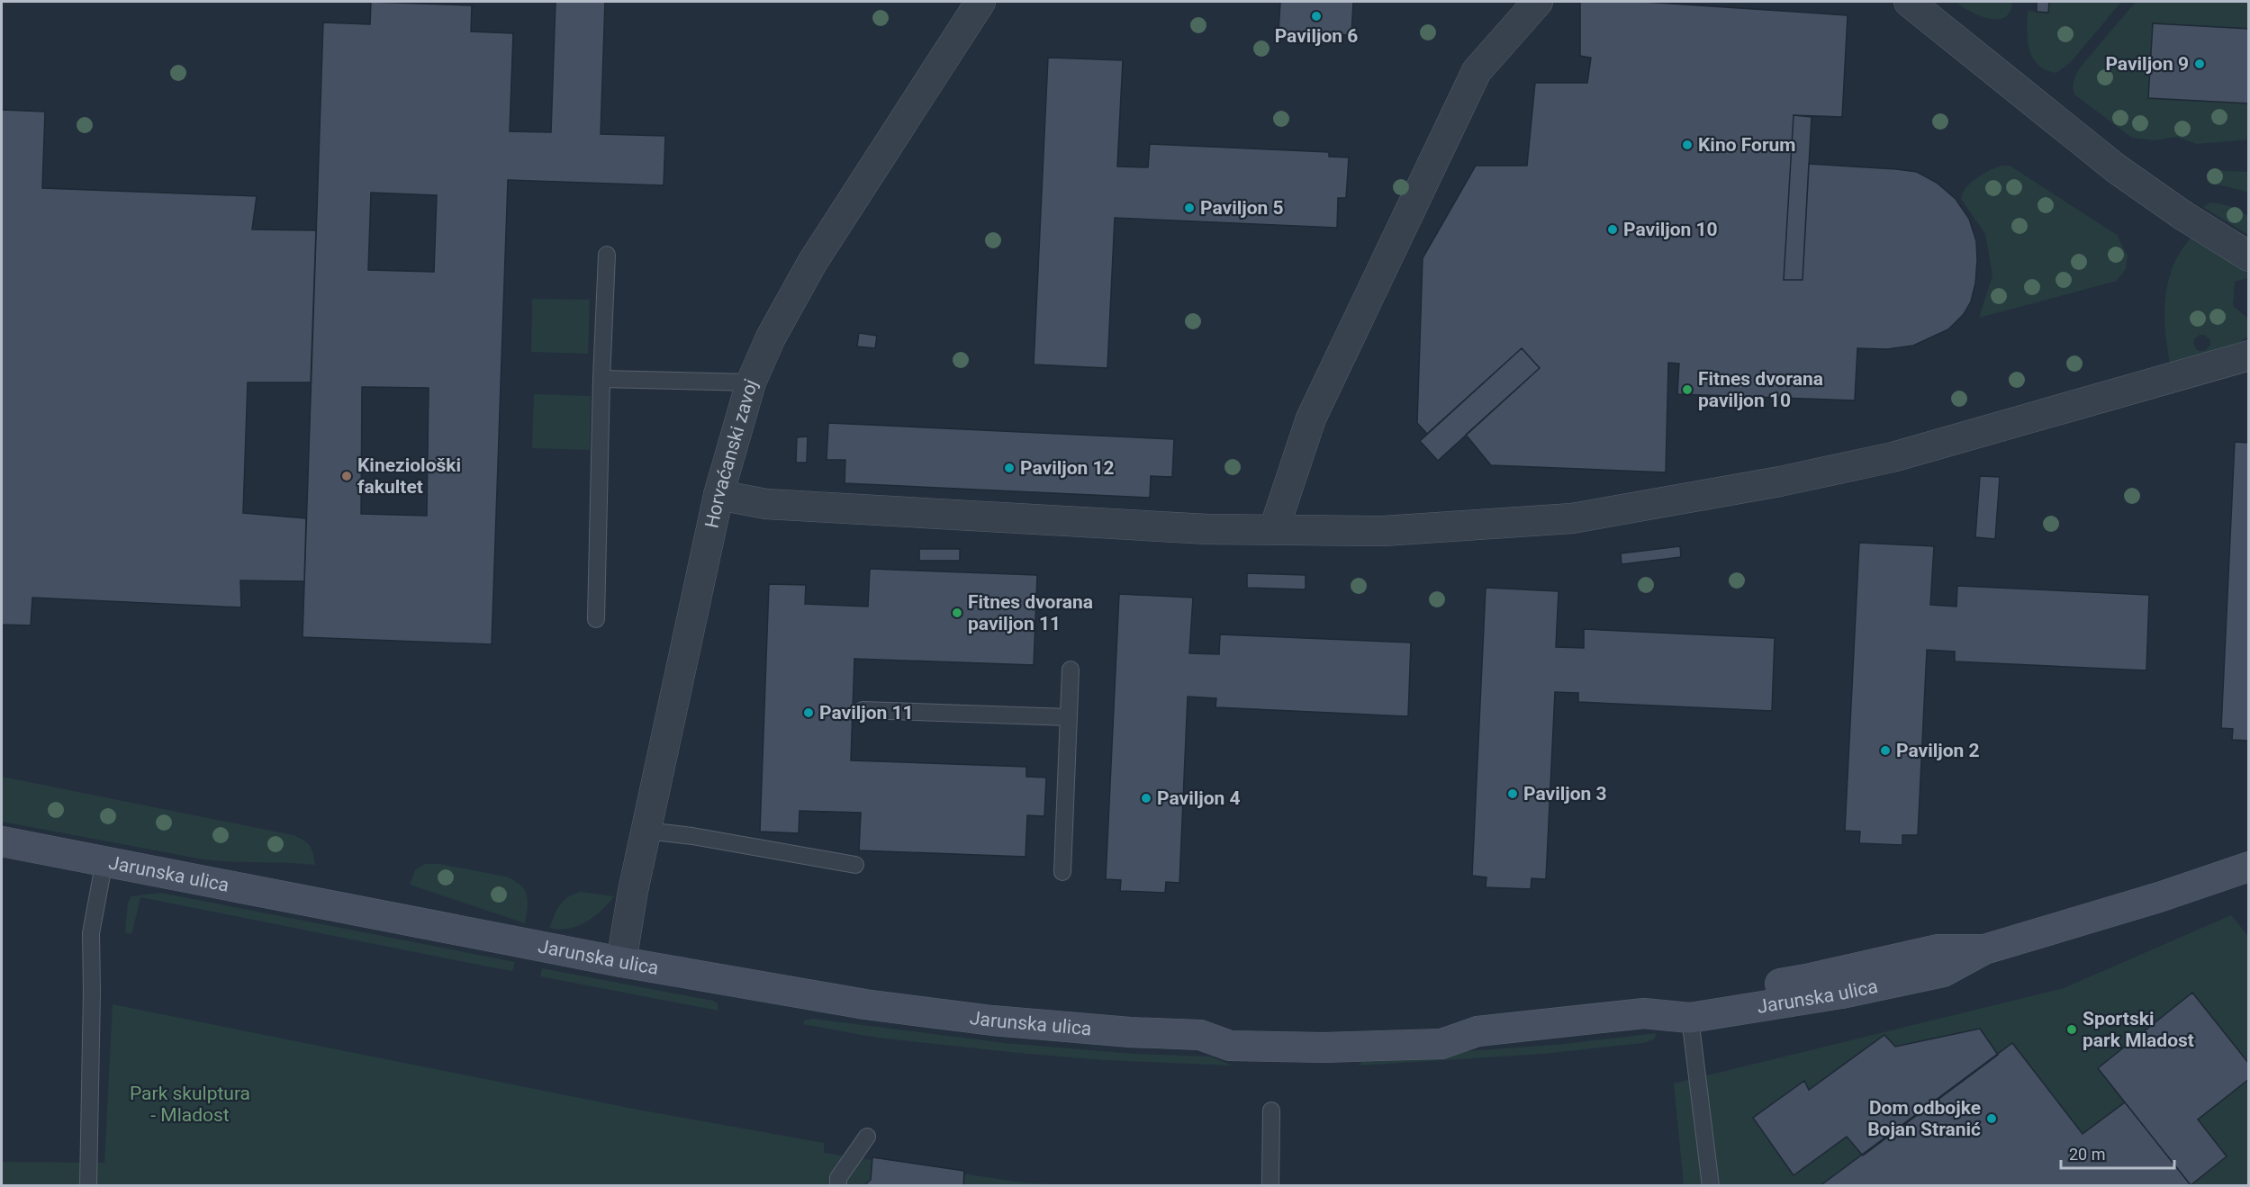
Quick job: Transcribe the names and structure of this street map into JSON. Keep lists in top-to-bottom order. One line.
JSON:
{"streets":{"street":["Horvaćanski zavoj","Jarunska ulica"]},"crossings":[["Horvaćanski zavoj","Jarunska ulica"]],"parks":["Park skulptura - Mladost"],"places":["Paviljon 6","Paviljon 9","Kino Forum","Paviljon 5","Paviljon 10","Fitnes dvorana paviljon 10","Paviljon 12","Kineziološki fakultet","Fitnes dvorana paviljon 11","Paviljon 11","Paviljon 2","Paviljon 3","Paviljon 4","Sportski park Mladost","Dom odbojke Bojan Stranić"],"scale_bar":"20 m"}
